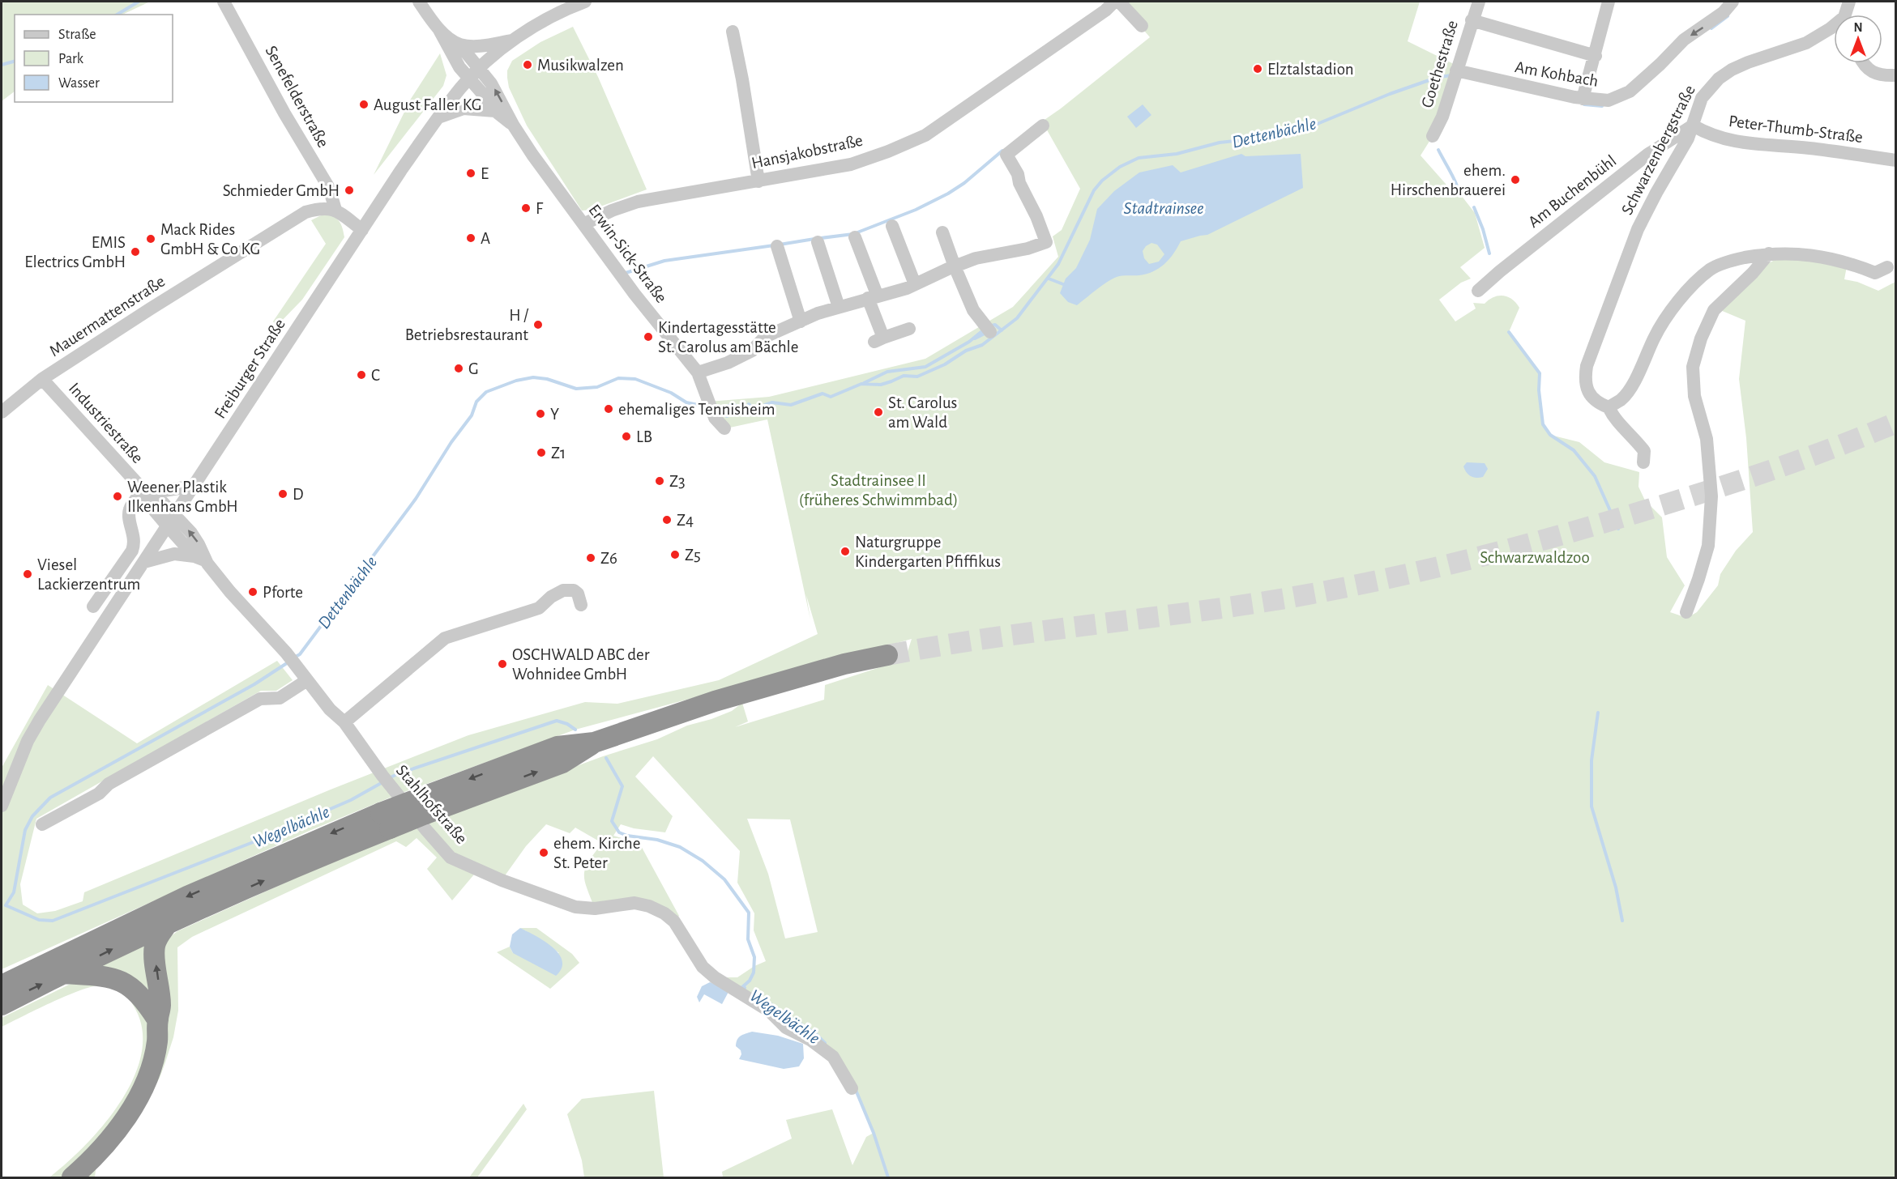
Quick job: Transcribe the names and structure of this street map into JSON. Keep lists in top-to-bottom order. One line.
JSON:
{"streets":{"street":["Goethestraße","Am Kohbach","Senefelderstraße","Peter-Thumb-Straße","Schwarzenbergstraße","Hansjakobstraße","Am Buchenbühl","Erwin-Sick-Straße","Mauermattenstraße","Freiburger Straße","Industriestraße","Stahlhofstraße"]},"crossings":[["Goethestraße","Am Kohbach"],["Senefelderstraße","Mauermattenstraße"],["Peter-Thumb-Straße","Schwarzenbergstraße"],["Peter-Thumb-Straße","Am Buchenbühl"],["Schwarzenbergstraße","Am Buchenbühl"],["Hansjakobstraße","Erwin-Sick-Straße"],["Erwin-Sick-Straße","Freiburger Straße"],["Mauermattenstraße","Industriestraße"],["Freiburger Straße","Industriestraße"],["Freiburger Straße","Stahlhofstraße"],["Industriestraße","Stahlhofstraße"]],"one_way":["Am Kohbach"],"water":["Dettenbächle","Stadtrainsee","Wegelbächle"],"parks":["Stadtrainsee II (früheres Schwimmbad)","Schwarzwaldzoo"],"places":["Musikwalzen","Elztalstadion","August Faller KG","E","ehem. Hirschenbrauerei","Schmieder GmbH","F","A","Mack Rides GmbH & Co KG","EMIS Electrics GmbH","H / Betriebsrestaurant","Kindertagesstätte St. Carolus am Bächle","G","C","ehemaliges Tennisheim","St. Carolus am Wald","Y","LB","Z1","Z3","D","Weener Plastik Ilkenhans GmbH","Z4","Naturgruppe Kindergarten Pfiffikus","Z5","Z6","Viesel Lackierzentrum","Pforte","OSCHWALD ABC der Wohnidee GmbH","ehem. Kirche St. Peter"],"legend":["Straße","Park","Wasser"],"north":"top"}
